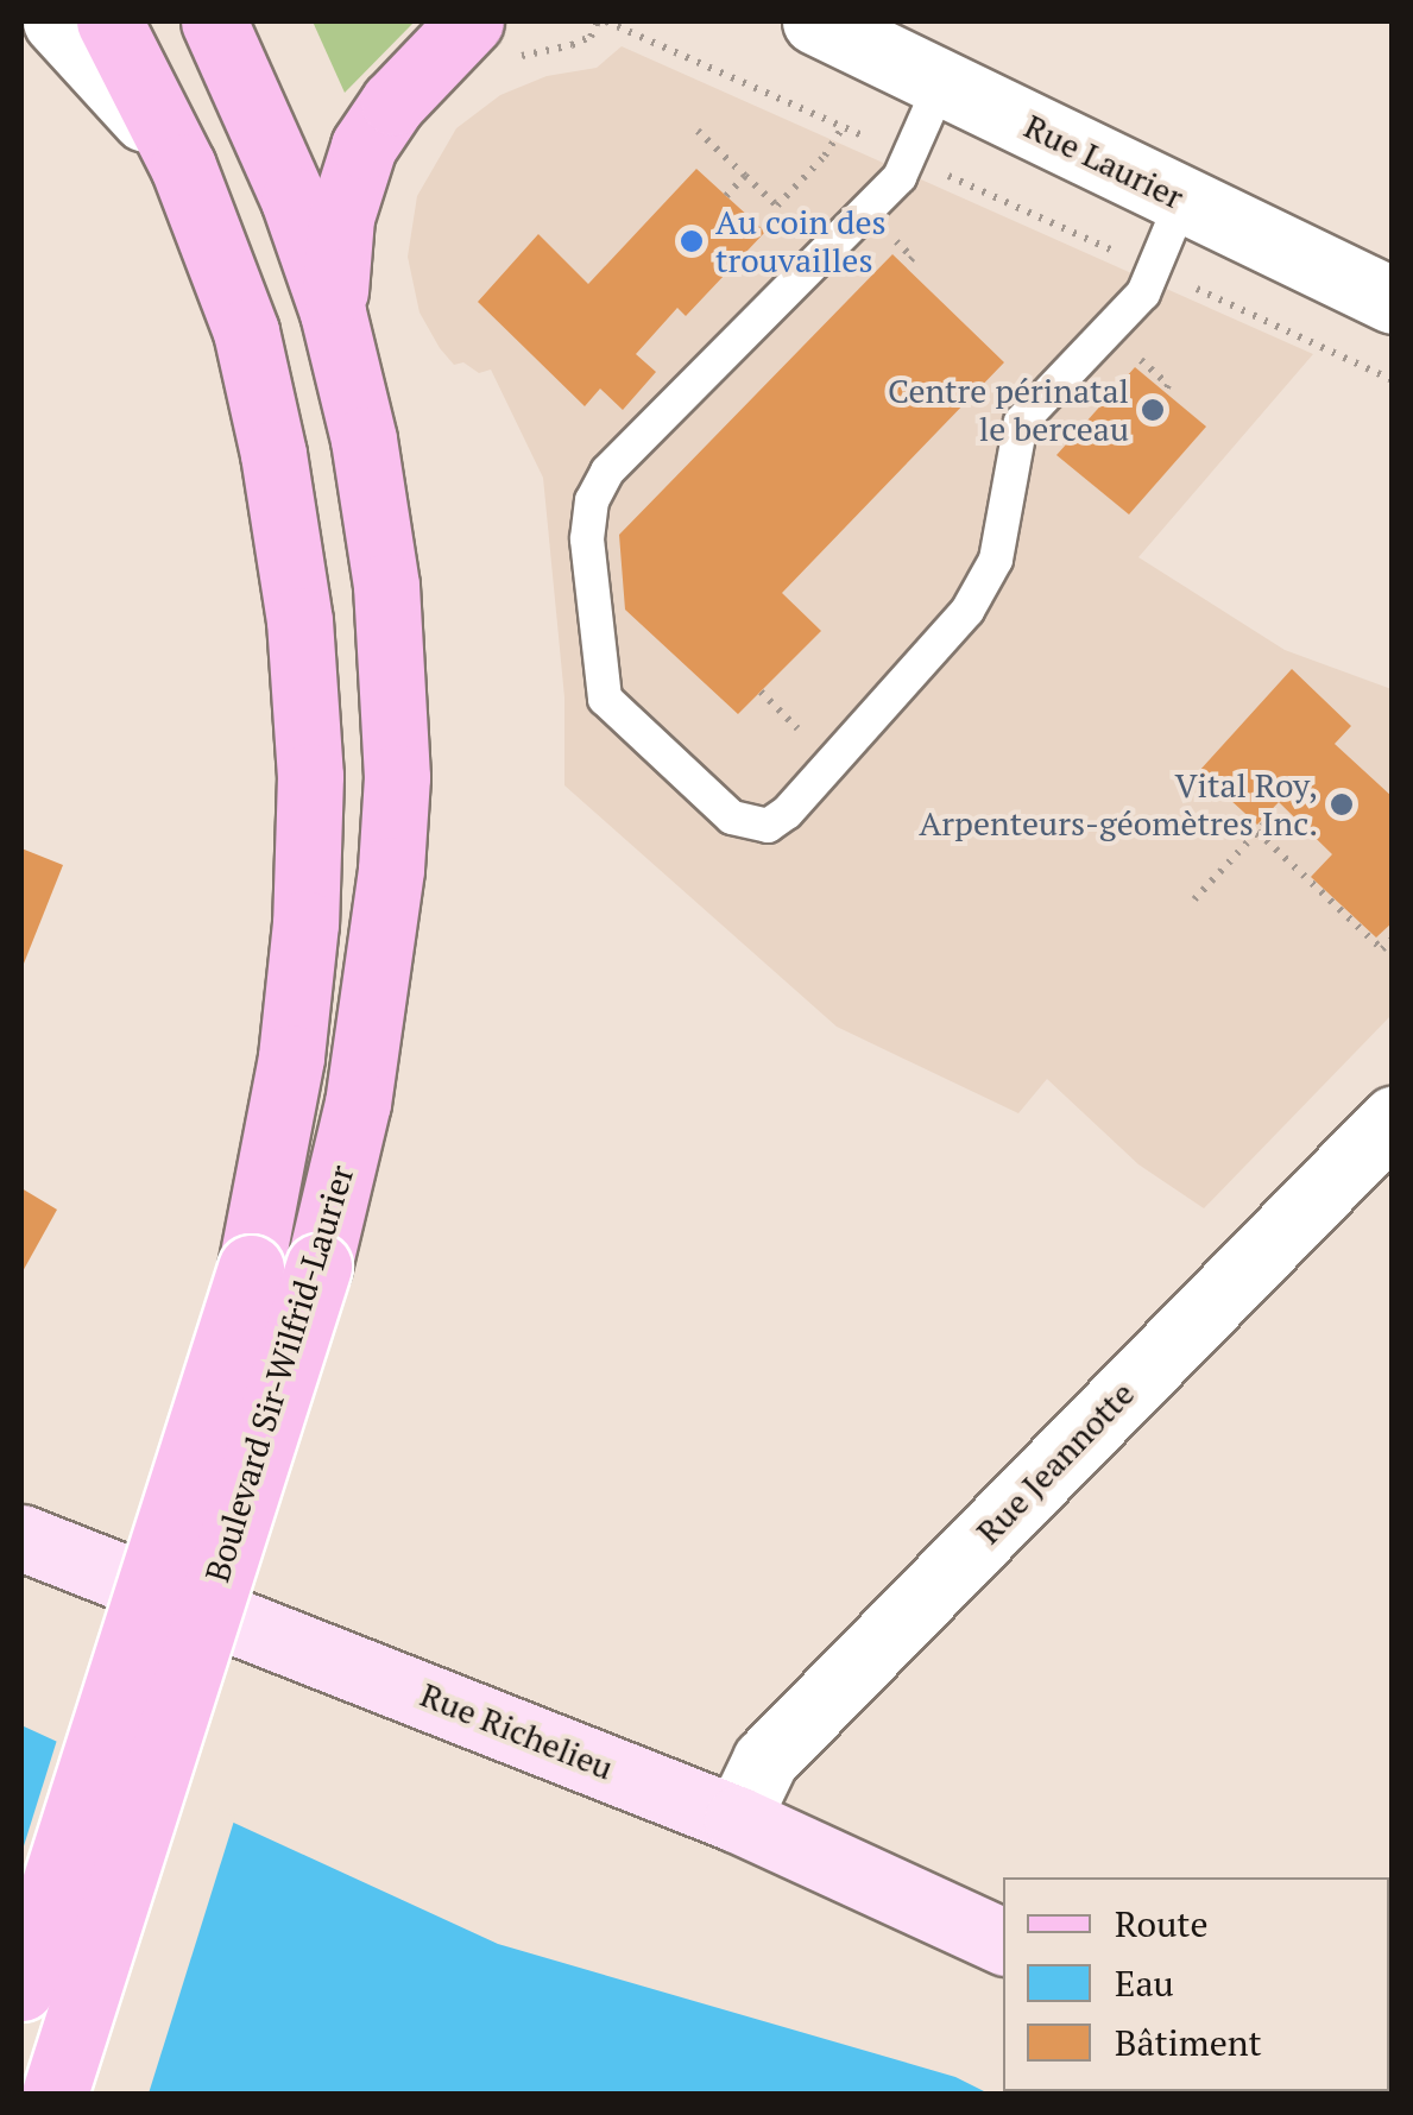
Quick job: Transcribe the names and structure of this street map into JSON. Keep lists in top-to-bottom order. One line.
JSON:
{"streets":{"main road":["Boulevard Sir-Wilfrid-Laurier","Rue Richelieu"],"street":["Rue Laurier","Rue Jeannotte"]},"crossings":[["Rue Jeannotte","Rue Richelieu"]],"places":["Au coin des trouvailles","Centre périnatal le berceau","Vital Roy, Arpenteurs-géomètres Inc."],"legend":["Route","Eau","Bâtiment"]}
